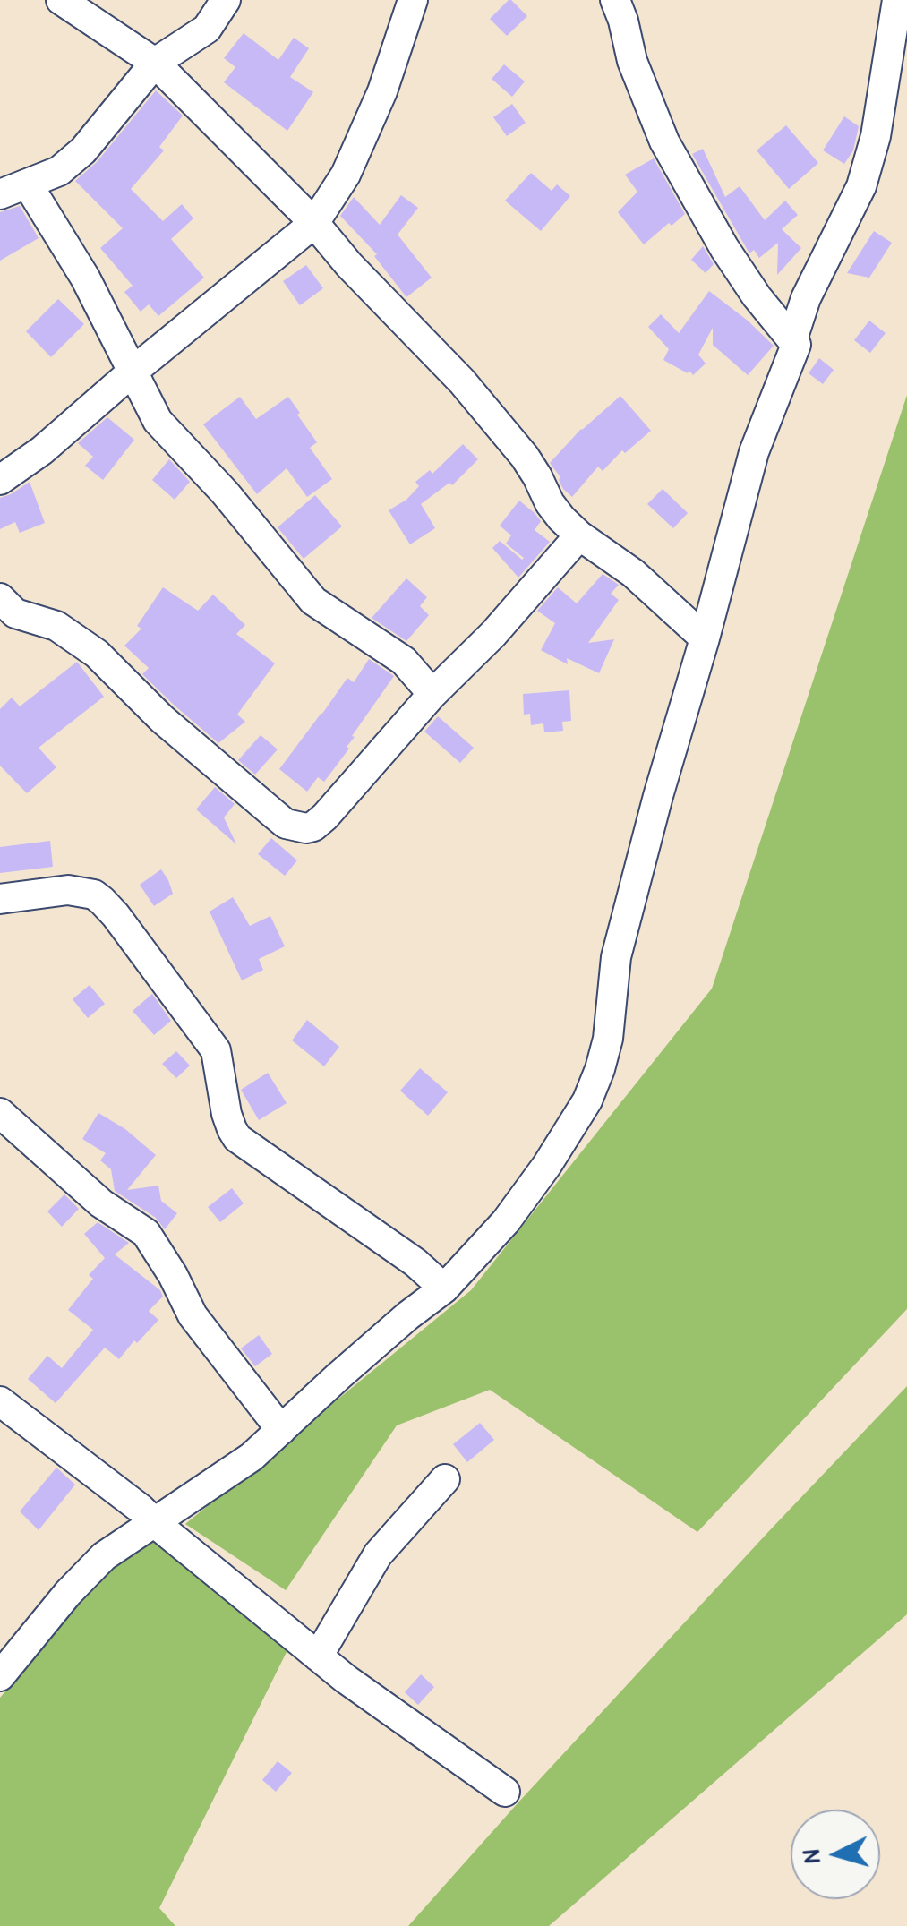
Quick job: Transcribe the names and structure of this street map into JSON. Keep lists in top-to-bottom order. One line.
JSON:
{"north":"left"}
